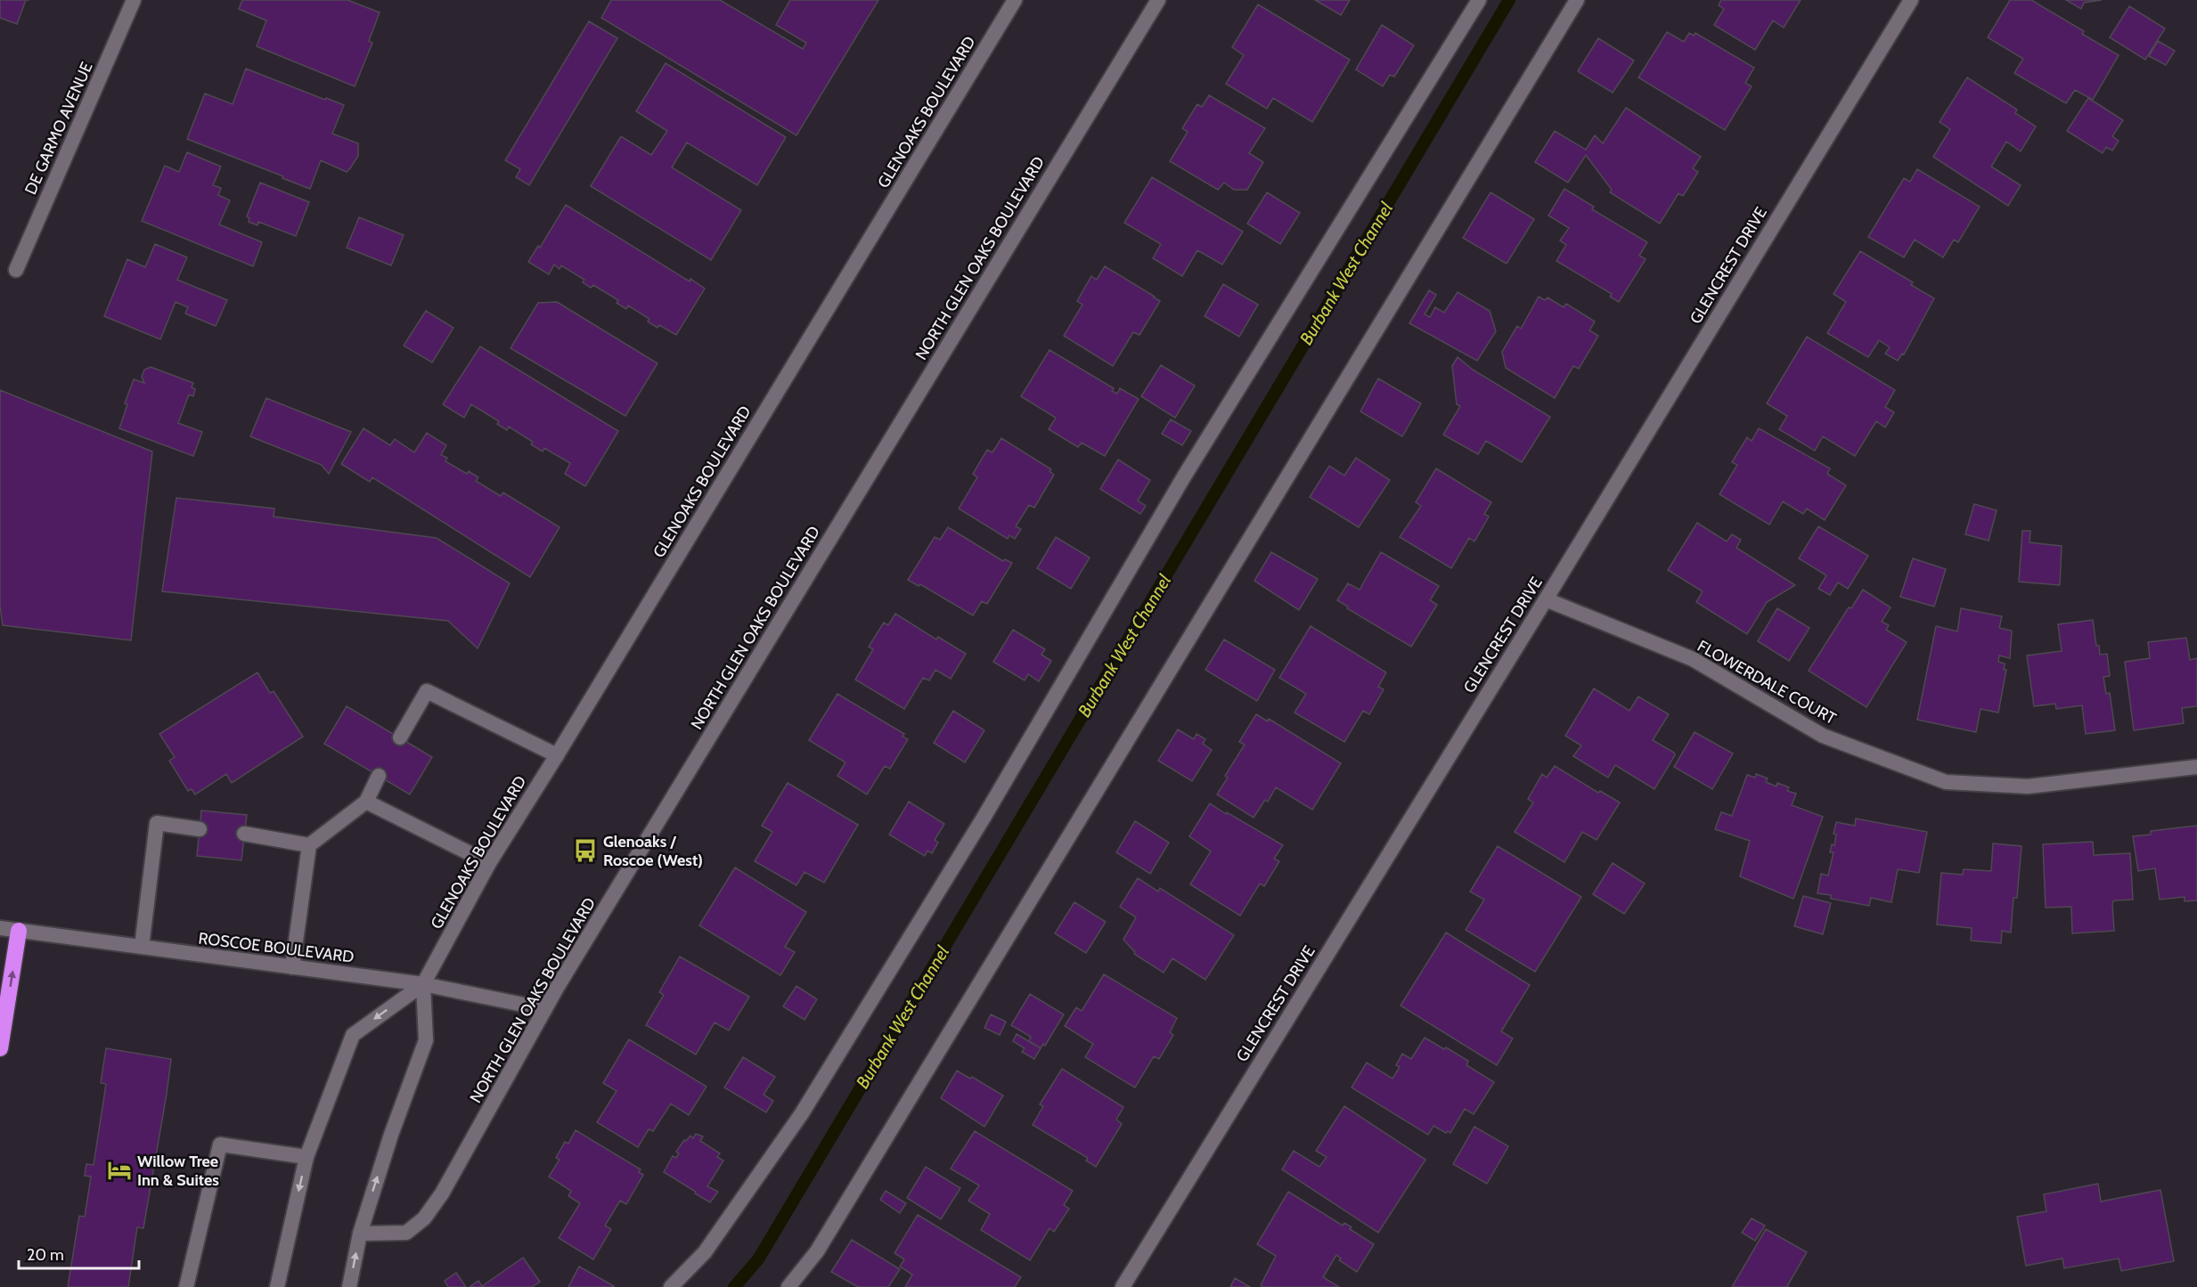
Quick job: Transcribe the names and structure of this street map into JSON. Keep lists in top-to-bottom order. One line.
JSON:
{"streets":{"street":["GLENOAKS BOULEVARD","DE GARMO AVENUE","NORTH GLEN OAKS BOULEVARD","GLENCREST DRIVE","FLOWERDALE COURT","ROSCOE BOULEVARD"]},"crossings":[["GLENOAKS BOULEVARD","ROSCOE BOULEVARD"],["NORTH GLEN OAKS BOULEVARD","ROSCOE BOULEVARD"],["GLENCREST DRIVE","FLOWERDALE COURT"]],"water":["Burbank West Channel"],"places":{"bus stop":["Glenoaks / Roscoe (West)"],"hotel":["Willow Tree Inn & Suites"]},"scale_bar":"20 m"}
